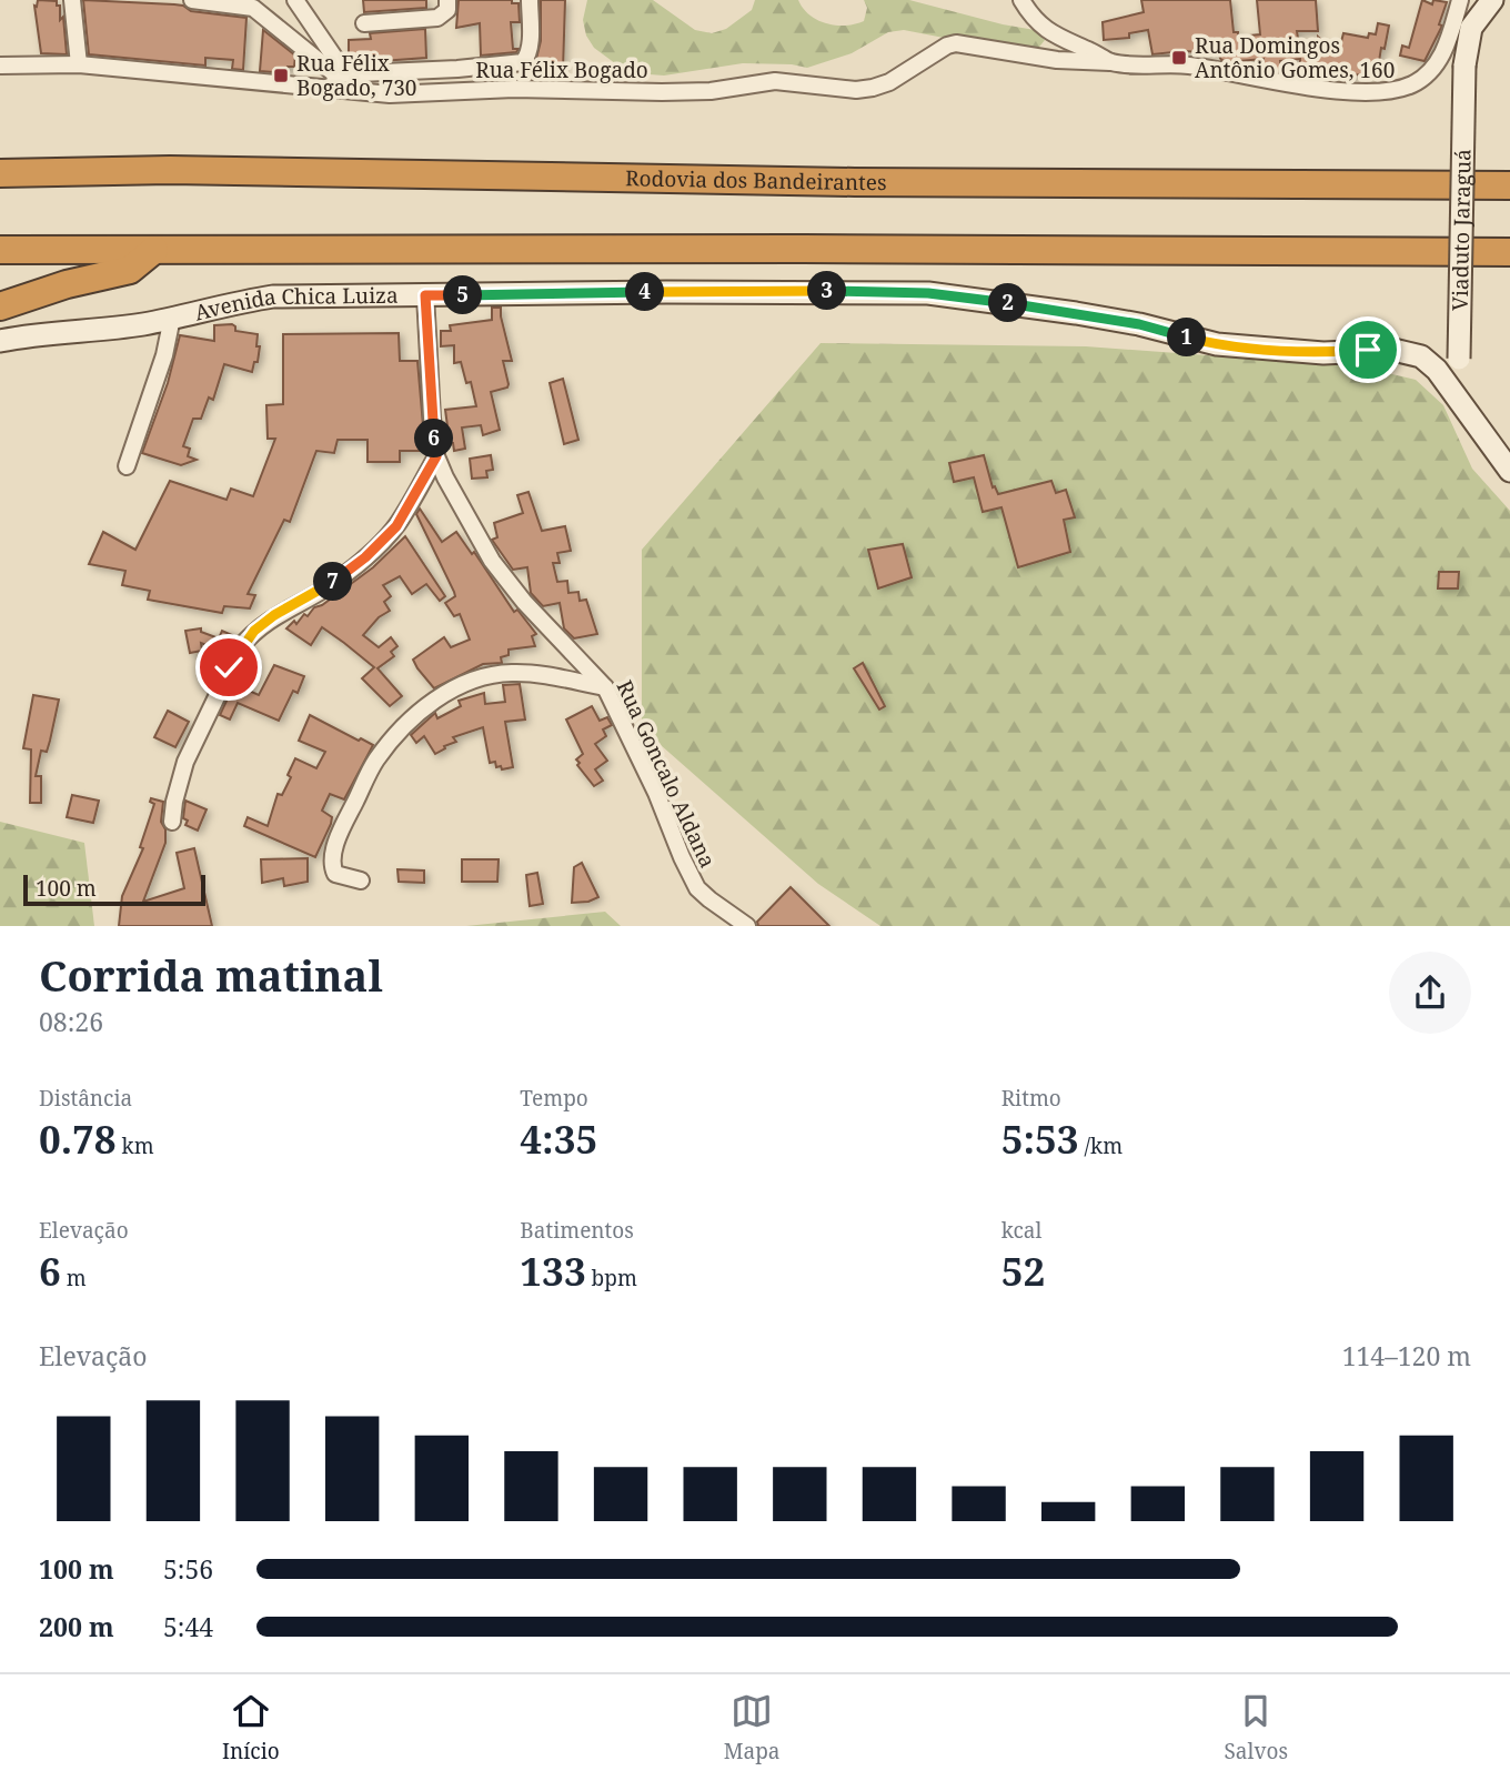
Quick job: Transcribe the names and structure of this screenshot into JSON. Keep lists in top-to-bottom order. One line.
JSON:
{"streets":{"highway":["Rodovia dos Bandeirantes"],"main road":["Viaduto Jaraguá","Avenida Chica Luiza"],"street":["Rua Félix Bogado","Rua Goncalo Aldana"]},"crossings":[["Rua Félix Bogado","Viaduto Jaraguá"],["Viaduto Jaraguá","Avenida Chica Luiza"],["Avenida Chica Luiza","Rua Goncalo Aldana"]],"places":{"transit":["Rua Domingos Antônio Gomes, 160","Rua Félix Bogado, 730"]},"scale_bar":"100 m","page":{"pins":["3","4","5","2","1","6","7"],"scale":"100 m","heading":["Corrida matinal","08:26"],"stats":[["Distância","0.78 km"],["Tempo","4:35"],["Ritmo","5:53 /km"],["Elevação","6 m"],["Batimentos","133 bpm"],["kcal","52"]],"chart":["Elevação","114–120 m"],"list":[{"name":"100 m","note":"5:56"},{"name":"200 m","note":"5:44"}],"tabs":["Início","Mapa","Salvos"]}}
